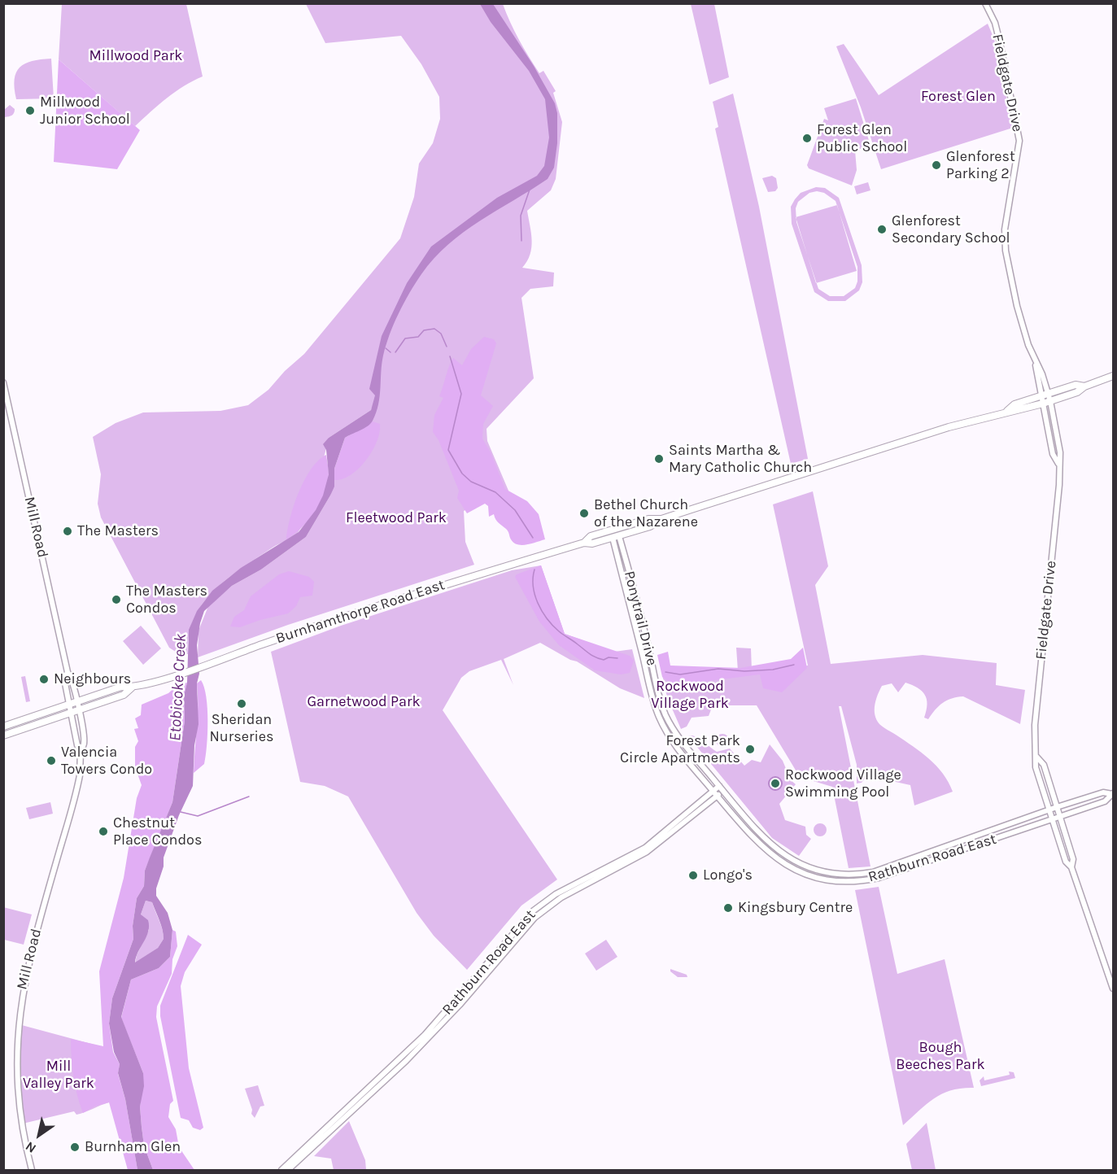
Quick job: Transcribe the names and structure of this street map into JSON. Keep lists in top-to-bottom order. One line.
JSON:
{"streets":{"main road":["Burnhamthorpe Road East"],"street":["Fieldgate Drive","Mill Road","Ponytrail Drive","Rathburn Road East"]},"crossings":[["Fieldgate Drive","Burnhamthorpe Road East"],["Fieldgate Drive","Rathburn Road East"],["Burnhamthorpe Road East","Ponytrail Drive"],["Ponytrail Drive","Rathburn Road East"]],"water":["Etobicoke Creek"],"parks":["Millwood Park","Forest Glen","Fleetwood Park","Rockwood Village Park","Garnetwood Park","Bough Beeches Park","Mill Valley Park"],"places":["Millwood Junior School","Forest Glen Public School","Glenforest Parking 2","Glenforest Secondary School","Saints Martha & Mary Catholic Church","Bethel Church of the Nazarene","The Masters","The Masters Condos","Neighbours","Sheridan Nurseries","Forest Park Circle Apartments","Valencia Towers Condo","Rockwood Village Swimming Pool","Chestnut Place Condos","Longo's","Kingsbury Centre","Burnham Glen"],"north":"bottom left"}
